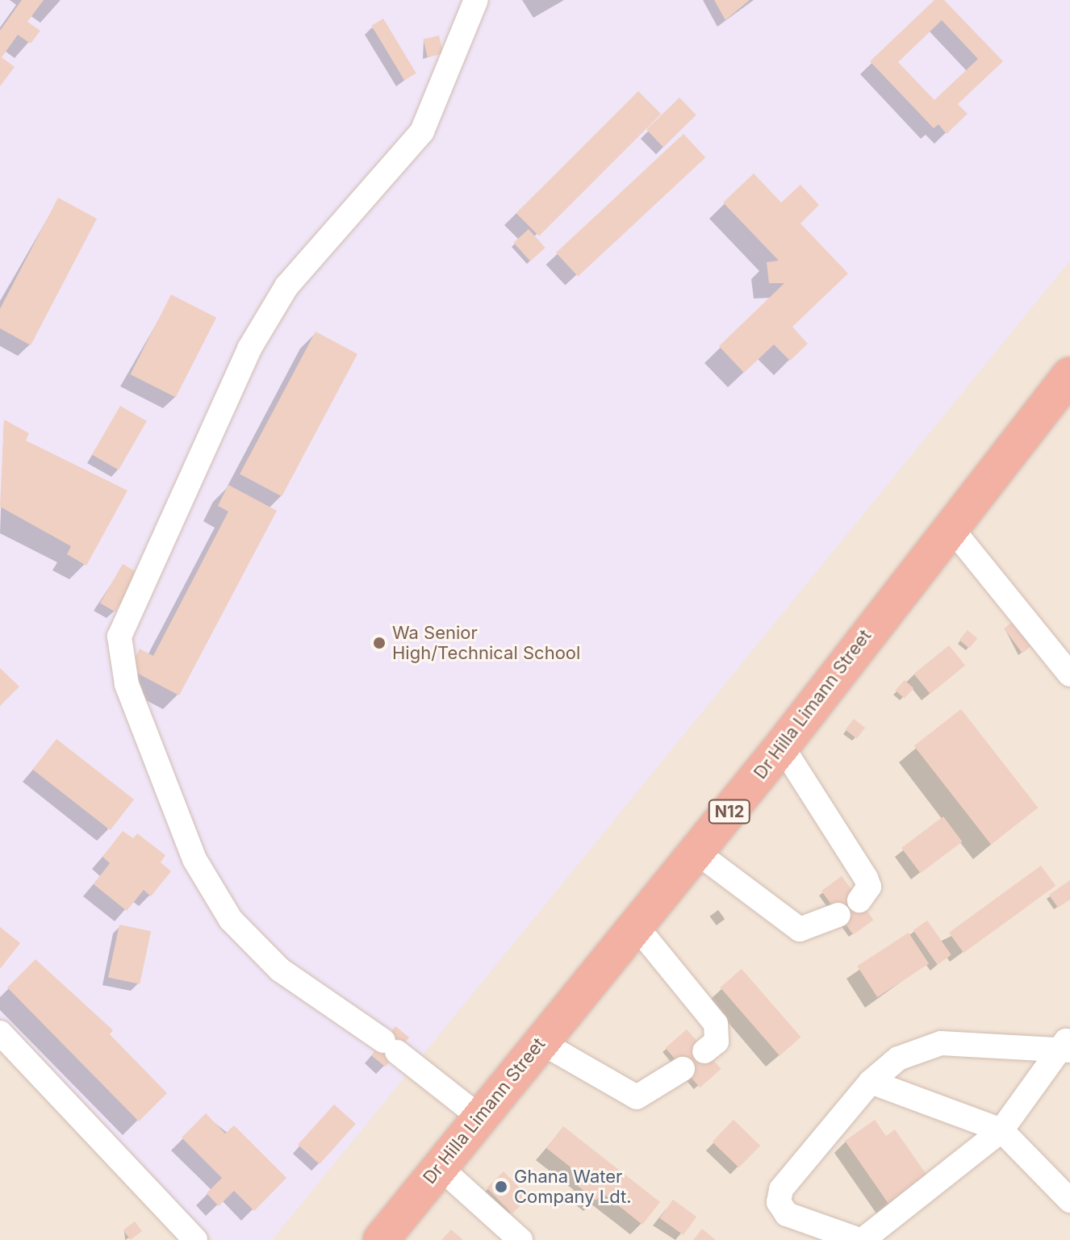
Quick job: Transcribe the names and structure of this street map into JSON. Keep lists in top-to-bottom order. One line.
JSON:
{"streets":{"highway":["Dr Hilla Limann Street","N12"]},"places":["Wa Senior High/Technical School","Ghana Water Company Ldt."]}
